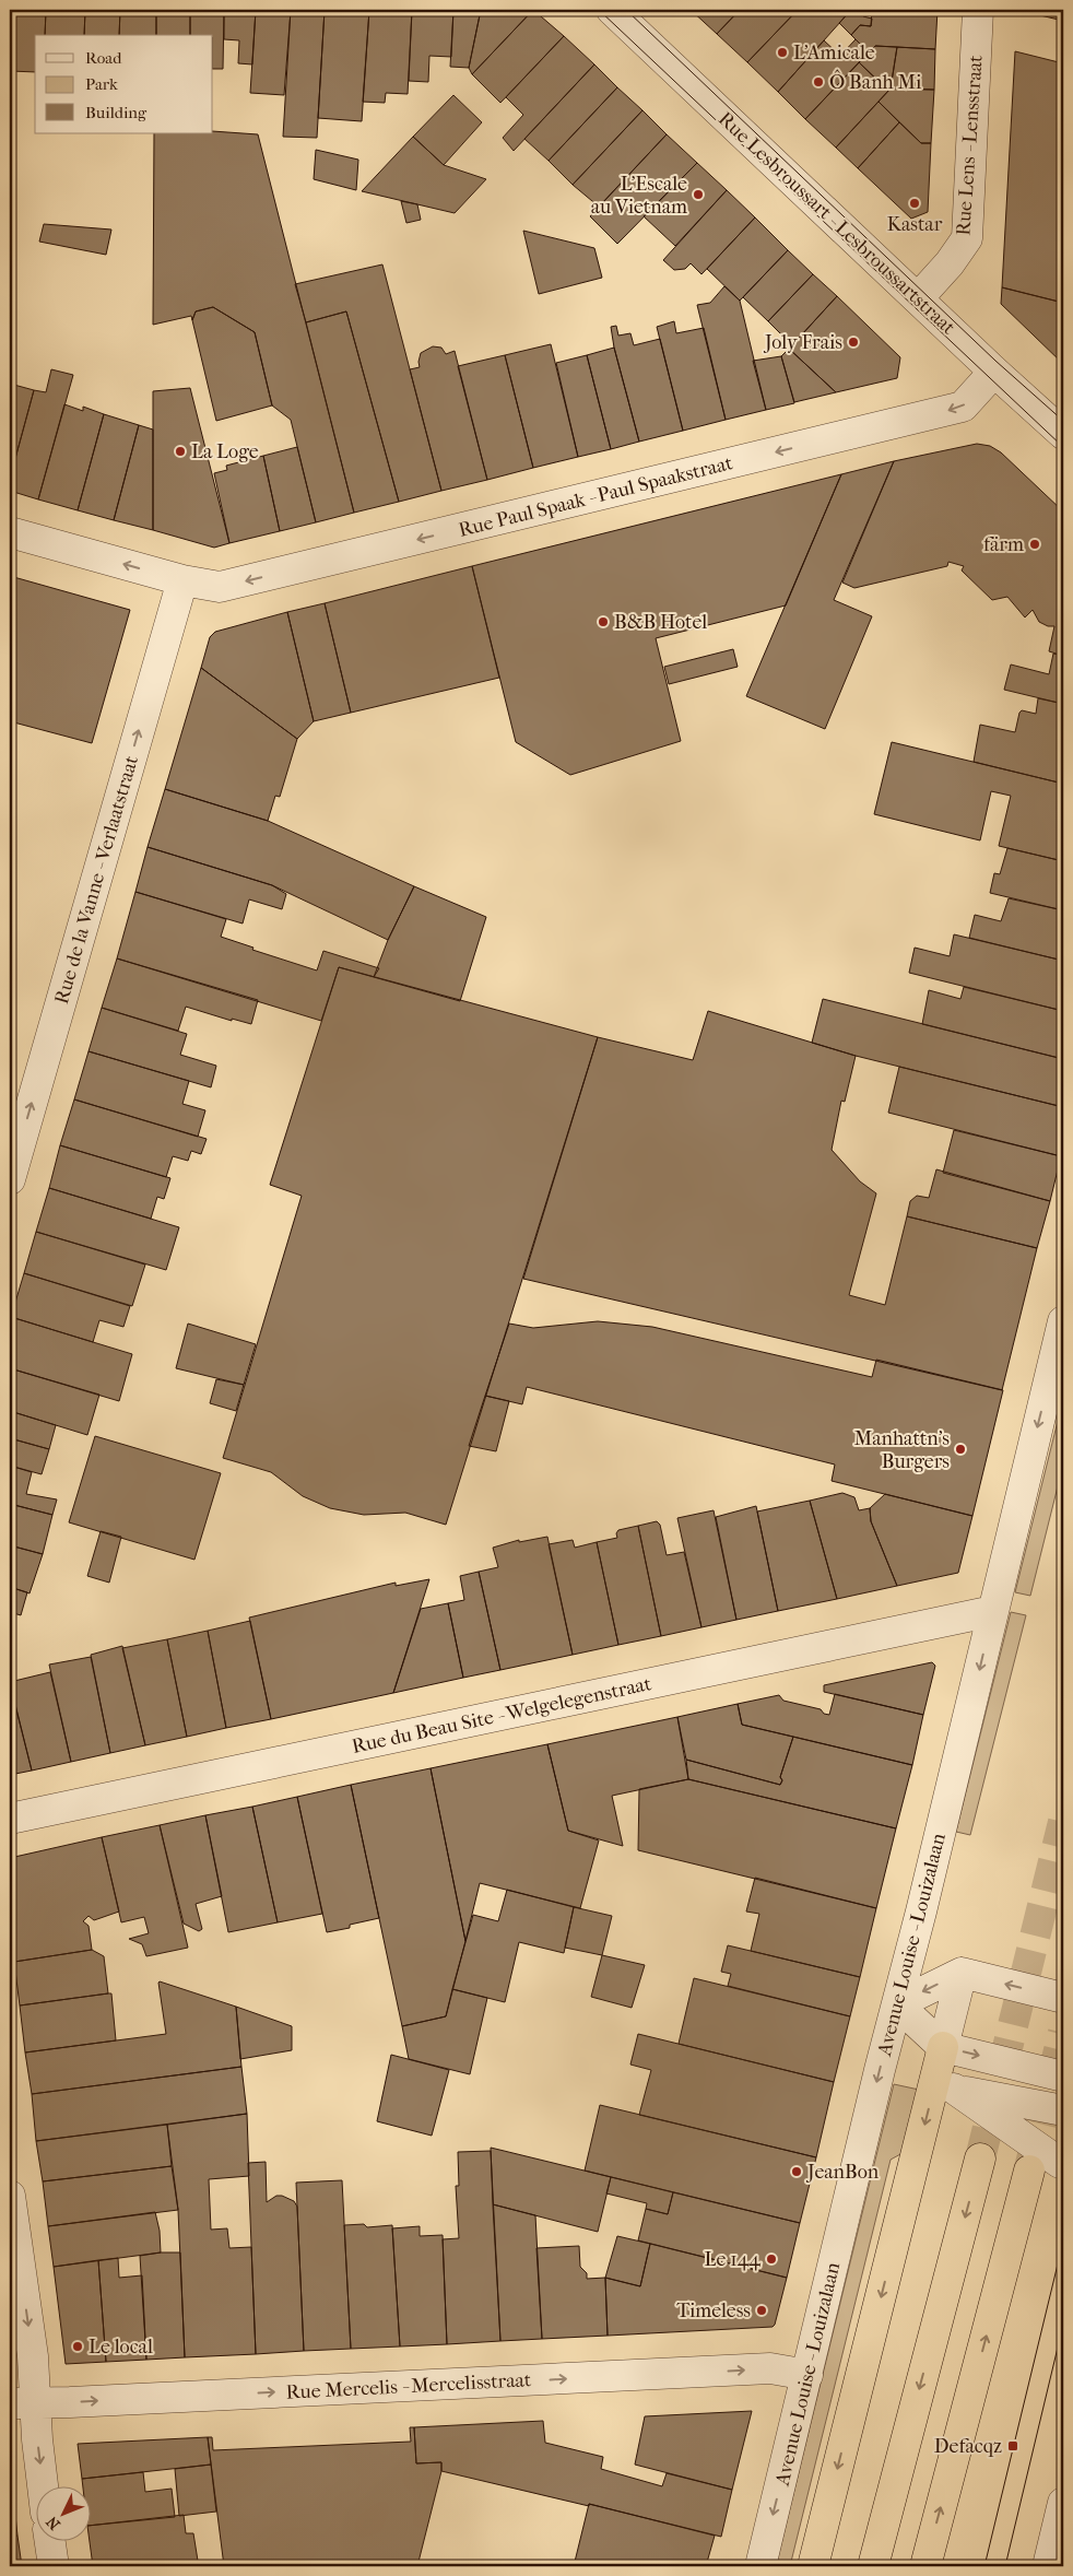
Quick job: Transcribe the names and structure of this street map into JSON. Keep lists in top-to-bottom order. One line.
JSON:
{"streets":{"street":["Rue Lens - Lensstraat","Rue Lesbroussart - Lesbroussartstraat","Rue Paul Spaak - Paul Spaakstraat","Rue de la Vanne - Verlaatstraat","Rue du Beau Site - Welgelegenstraat","Avenue Louise - Louizalaan","Rue Mercelis - Mercelisstraat"]},"crossings":[["Rue Lens - Lensstraat","Rue Lesbroussart - Lesbroussartstraat"],["Rue Lesbroussart - Lesbroussartstraat","Rue Paul Spaak - Paul Spaakstraat"],["Rue Paul Spaak - Paul Spaakstraat","Rue de la Vanne - Verlaatstraat"],["Rue du Beau Site - Welgelegenstraat","Avenue Louise - Louizalaan"],["Avenue Louise - Louizalaan","Rue Mercelis - Mercelisstraat"]],"one_way":["Rue Paul Spaak - Paul Spaakstraat","Rue de la Vanne - Verlaatstraat","Avenue Louise - Louizalaan","Rue Mercelis - Mercelisstraat"],"places":{"other":["L'Amicale","Ô Banh Mi","L'Escale au Vietnam","Kastar","Joly Frais","La Loge","färm","B&B Hotel","Manhattn's Burgers","JeanBon","Le 144","Timeless","Le local"],"transit":["Defacqz"]},"legend":["Road","Park","Building"],"north":"bottom left"}
